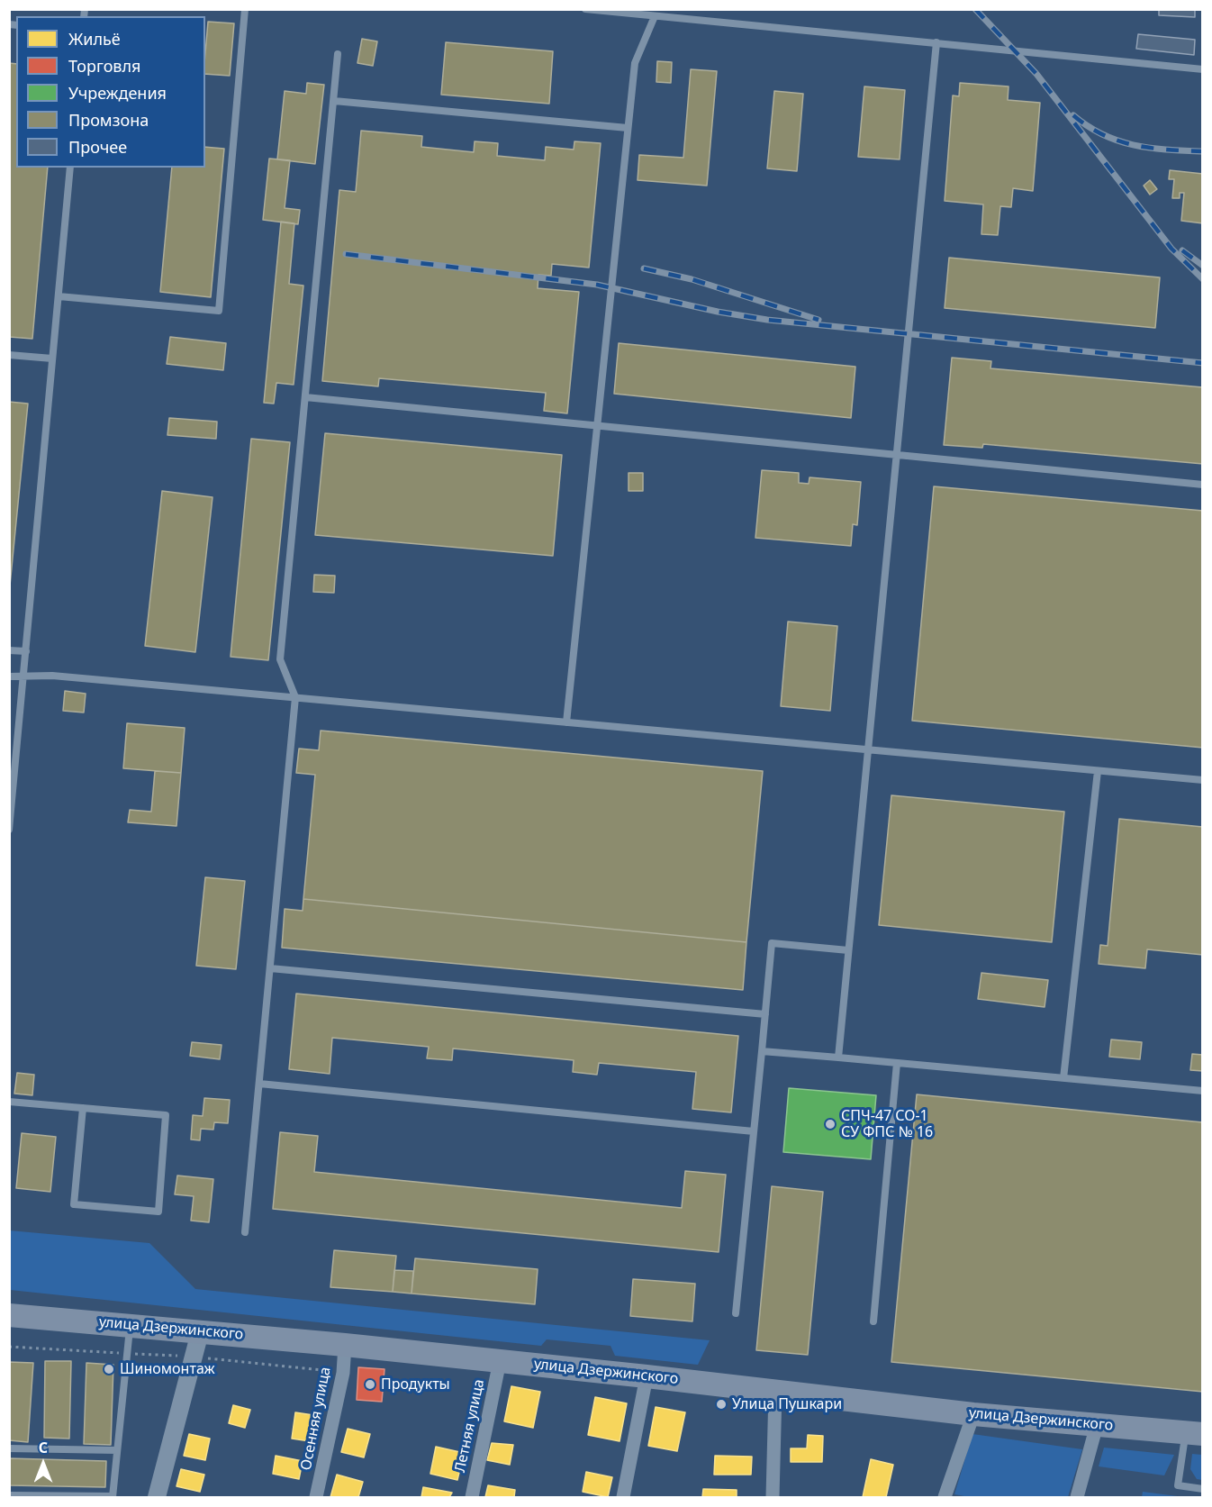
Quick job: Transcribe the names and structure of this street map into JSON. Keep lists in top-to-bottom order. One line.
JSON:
{"streets":{"highway":["улица Дзержинского"],"street":["Осенняя улица","Летняя улица"]},"crossings":[["улица Дзержинского","Осенняя улица"],["улица Дзержинского","Летняя улица"]],"places":["СПЧ-47 СО-1 СУ ФПС № 16","Шиномонтаж","Продукты","Улица Пушкари"],"legend":["Жильё","Торговля","Учреждения","Промзона","Прочее"],"north":"top"}
